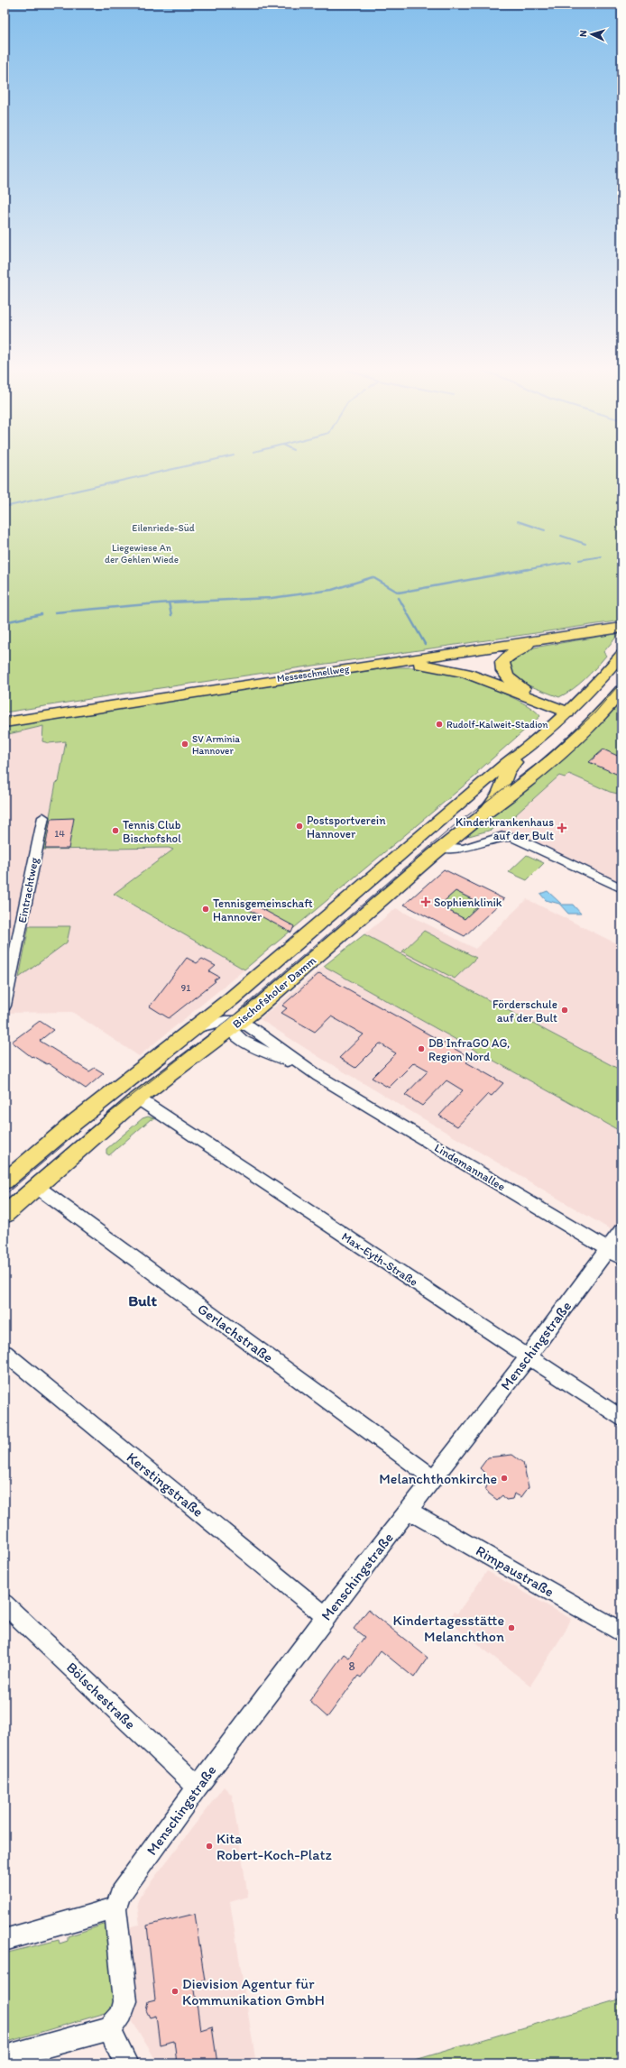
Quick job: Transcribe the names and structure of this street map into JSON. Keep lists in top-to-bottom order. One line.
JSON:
{"streets":{"highway":["Messeschnellweg"],"main road":["Bischofsholer Damm"],"street":["Eintrachtweg","Lindemannallee","Max-Eyth-Straße","Gerlachstraße","Menschingstraße","Kerstingstraße","Rimpaustraße","Bölschestraße"]},"crossings":[["Bischofsholer Damm","Lindemannallee"],["Bischofsholer Damm","Max-Eyth-Straße"],["Bischofsholer Damm","Gerlachstraße"],["Lindemannallee","Menschingstraße"],["Max-Eyth-Straße","Menschingstraße"],["Gerlachstraße","Menschingstraße"],["Menschingstraße","Kerstingstraße"],["Menschingstraße","Rimpaustraße"],["Menschingstraße","Bölschestraße"]],"districts":["Bult"],"parks":["Eilenriede-Süd","Liegewiese An der Gehlen Wiede"],"places":{"other":["Rudolf-Kalweit-Stadion","SV Arminia Hannover","Postsportverein Hannover","Tennis Club Bischofshol","Tennisgemeinschaft Hannover","Förderschule auf der Bult","DB InfraGO AG, Region Nord","Melanchthonkirche","Kindertagesstätte Melanchthon","Kita Robert-Koch-Platz","Dievision Agentur für Kommunikation GmbH"],"health":["Kinderkrankenhaus auf der Bult","Sophienklinik"]},"house_numbers":["14","91","8"],"north":"left"}
